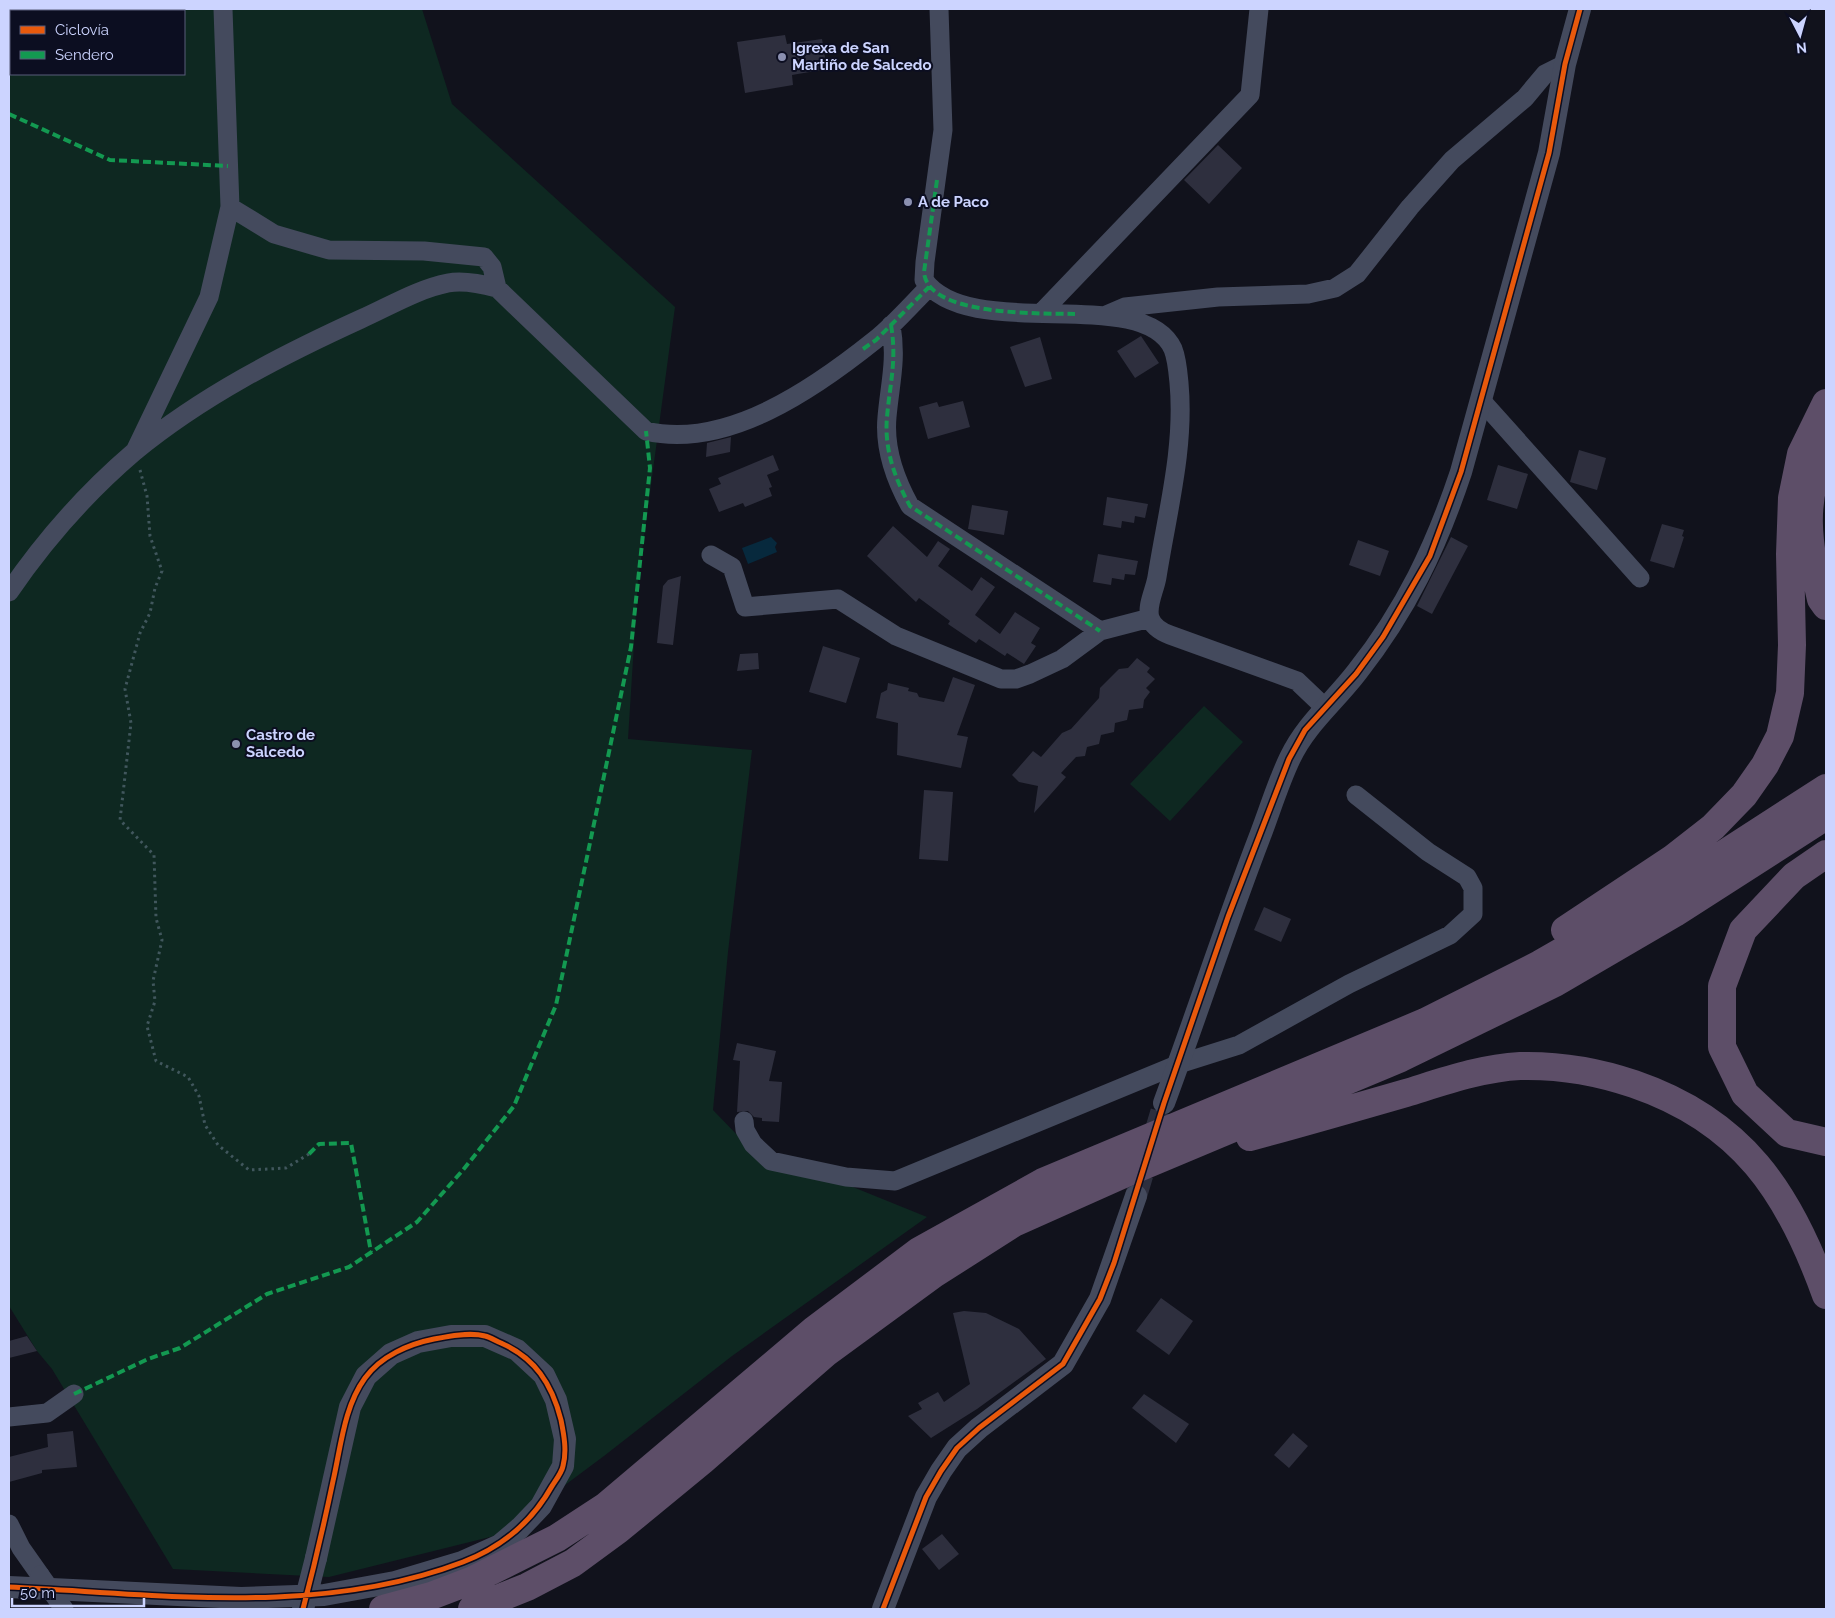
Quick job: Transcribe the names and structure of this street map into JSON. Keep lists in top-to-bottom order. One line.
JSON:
{"places":["Igrexa de San Martiño de Salcedo","A de Paco","Castro de Salcedo"],"legend":["Ciclovía","Sendero"],"scale_bar":"50 m","north":"bottom"}
